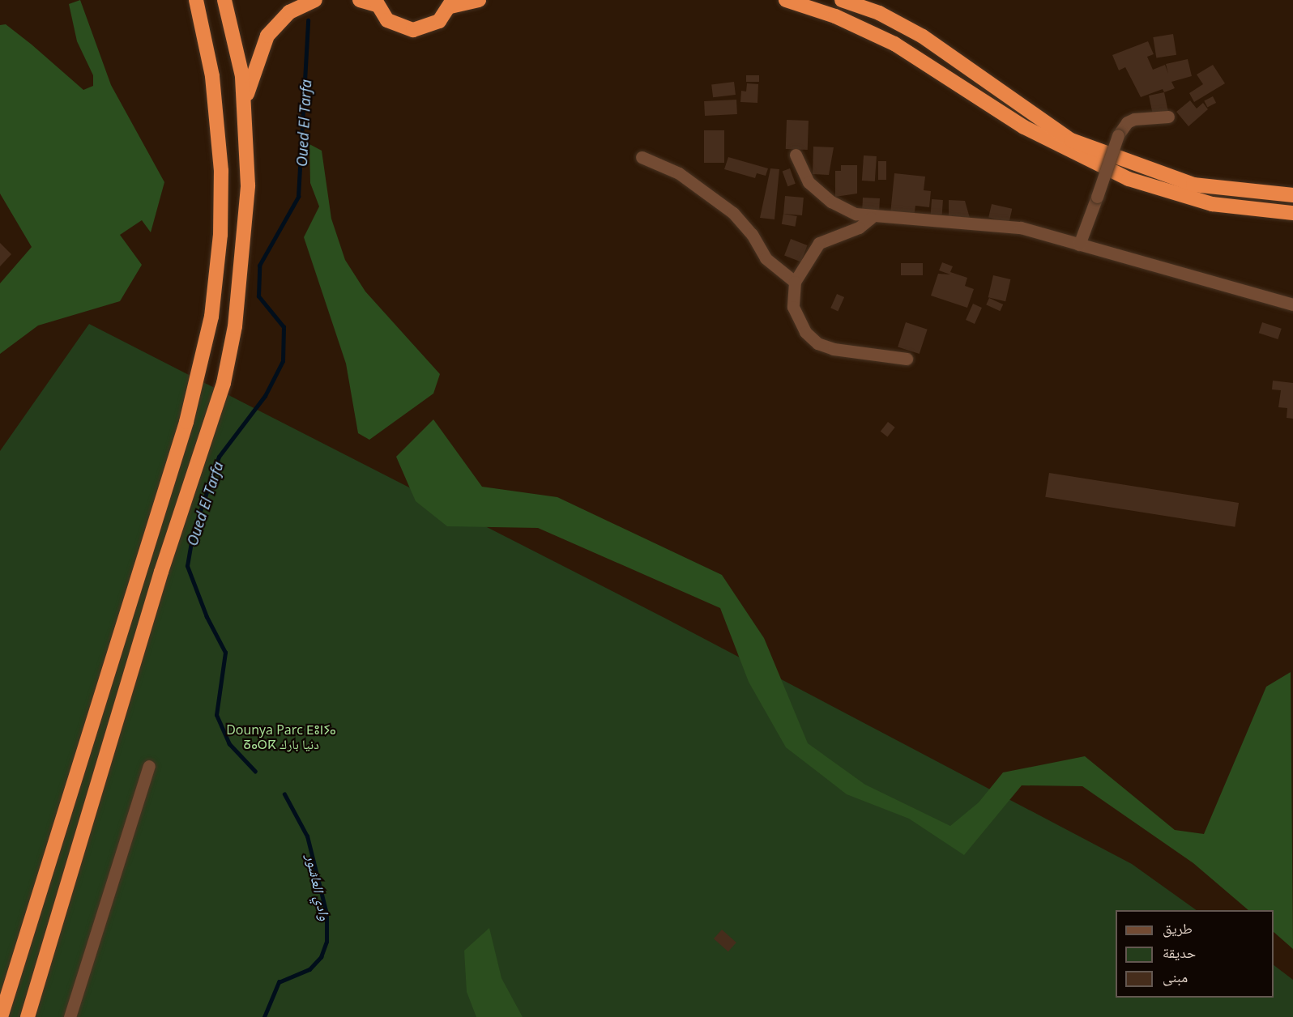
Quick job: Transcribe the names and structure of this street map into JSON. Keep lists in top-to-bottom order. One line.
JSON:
{"water":["Oued El Tarfa","وادي العاشور"],"parks":["Dounya Parc ⴹⵓⵏⵢⴰ ⵒⴰⵔⴽ دنيا بارك"],"legend":["طريق","حديقة","مبنى"]}
